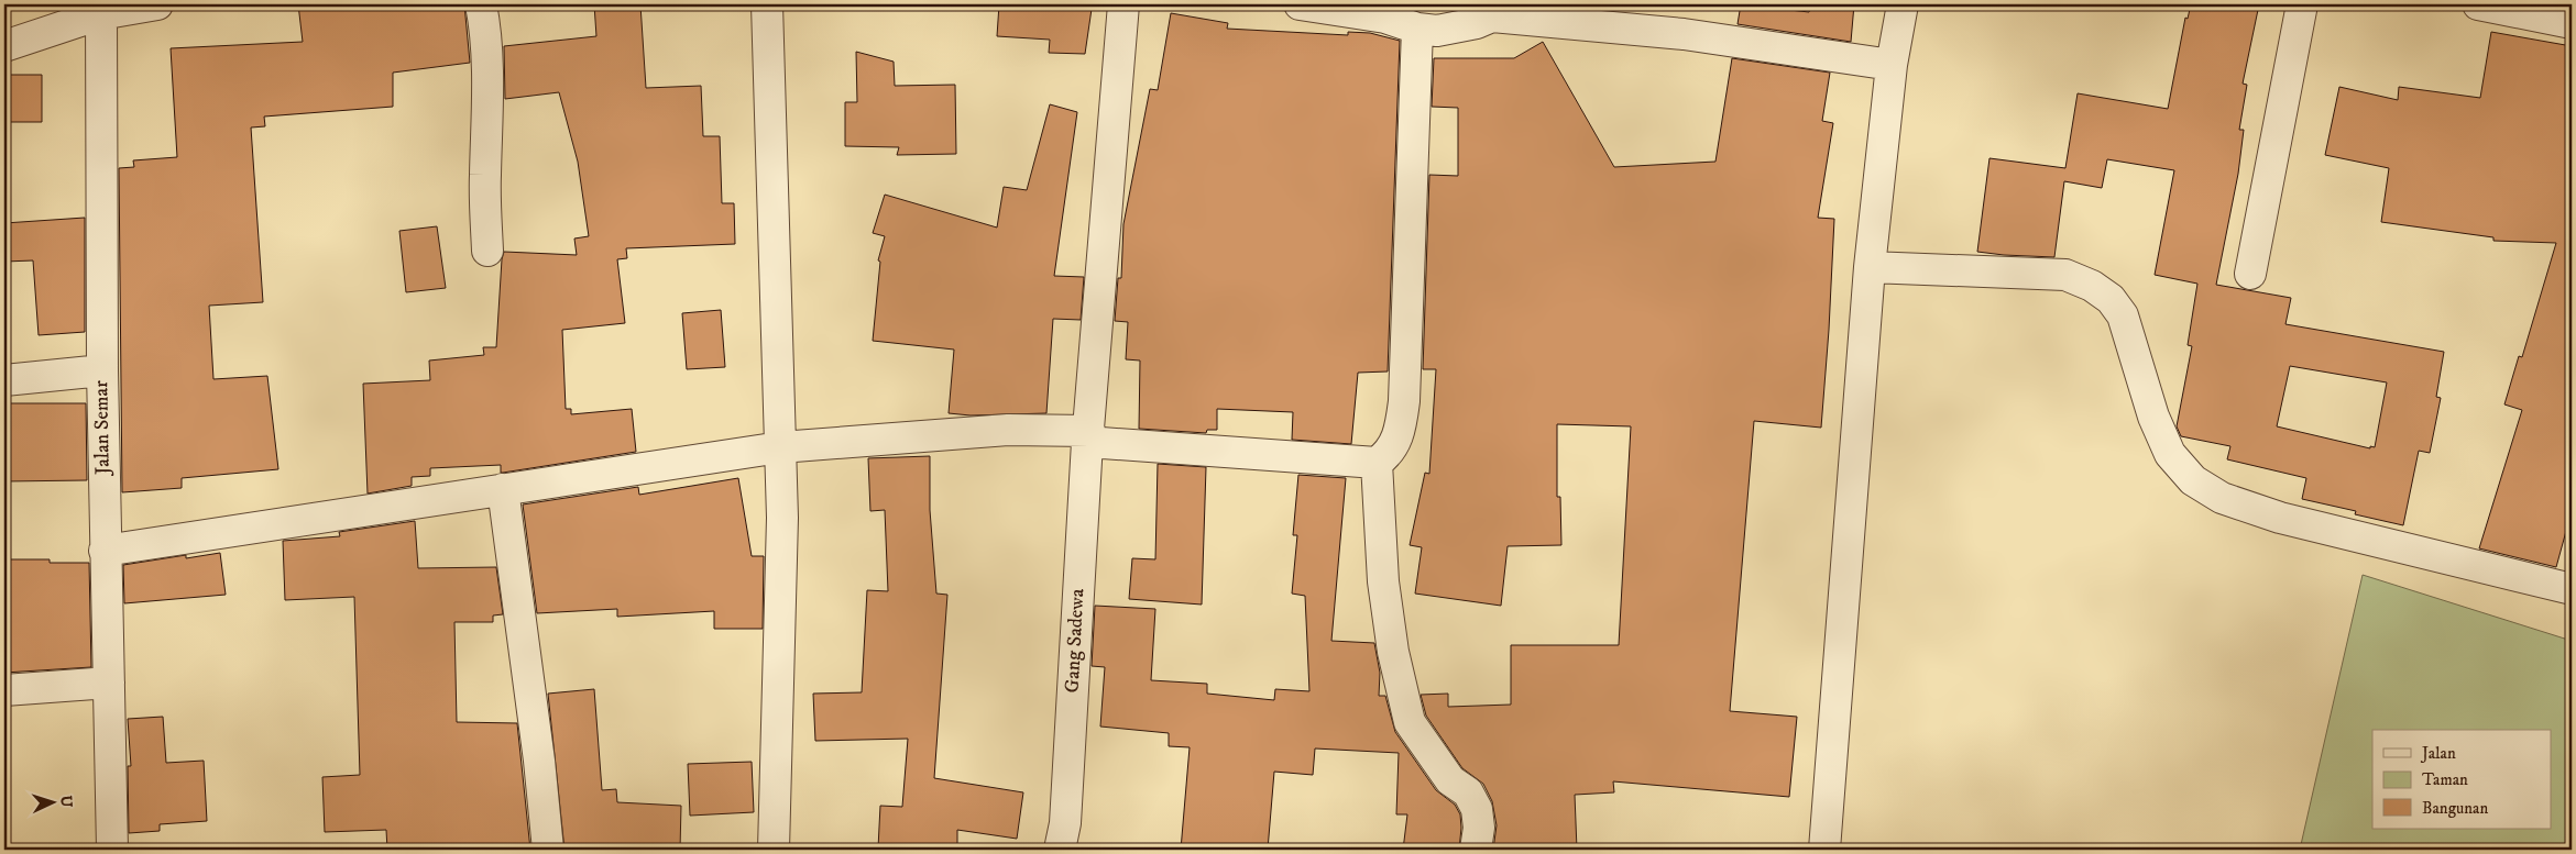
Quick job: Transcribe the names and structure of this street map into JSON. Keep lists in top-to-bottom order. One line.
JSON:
{"streets":{"street":["Jalan Semar","Gang Sadewa"]},"legend":["Jalan","Taman","Bangunan"],"north":"right"}
